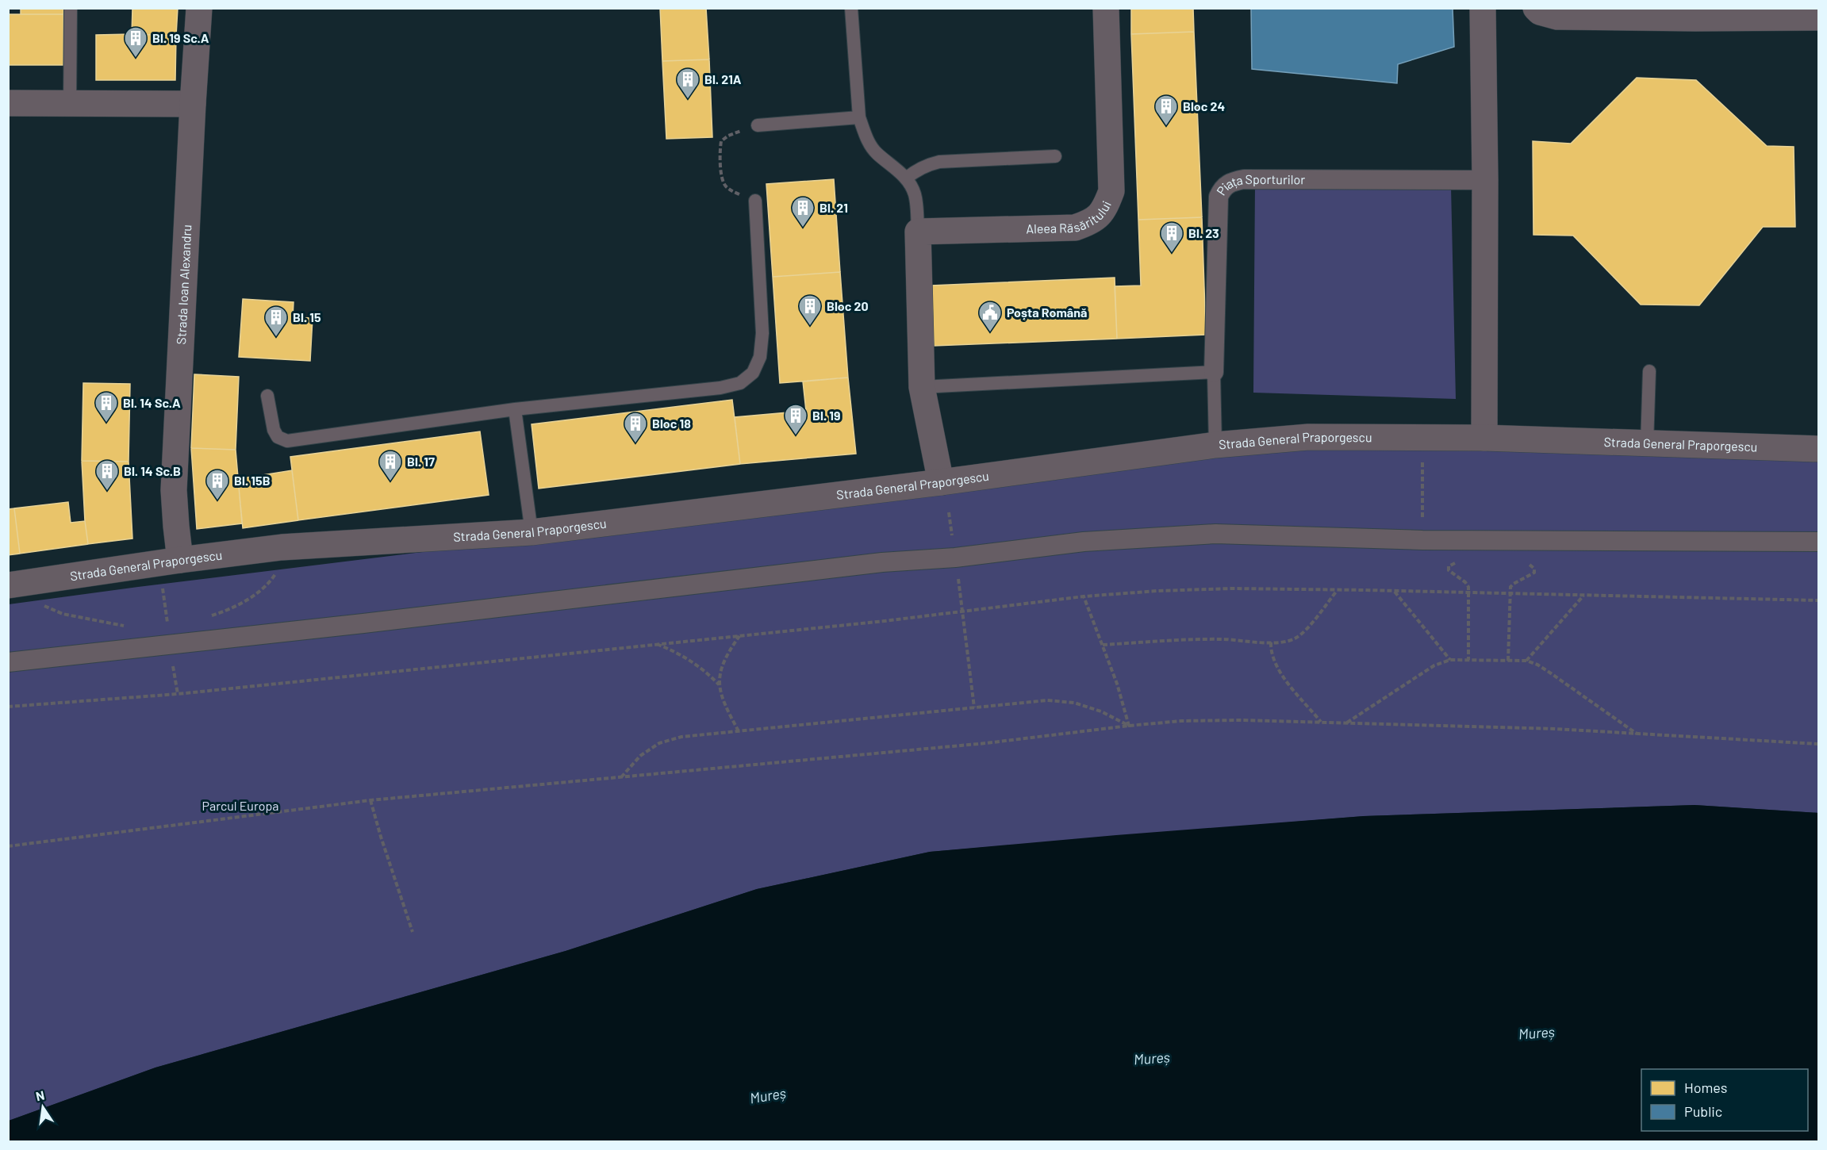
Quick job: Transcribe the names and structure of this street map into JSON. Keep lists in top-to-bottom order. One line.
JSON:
{"streets":{"street":["Piața Sporturilor","Aleea Răsăritului","Strada Ioan Alexandru","Strada General Praporgescu"]},"crossings":[["Strada Ioan Alexandru","Strada General Praporgescu"]],"water":["Mureș"],"parks":["Parcul Europa"],"places":{"building":["Bl. 19 Sc.A","Bl. 21A","Bloc 24","Bl. 21","Bl. 23","Bloc 20","Bl. 15","Bl. 14 Sc.A","Bl. 19","Bloc 18","Bl. 17","Bl. 14 Sc.B","Bl. 15B"],"public building":["Poșta Română"]},"legend":["Homes","Public"],"north":"top"}
